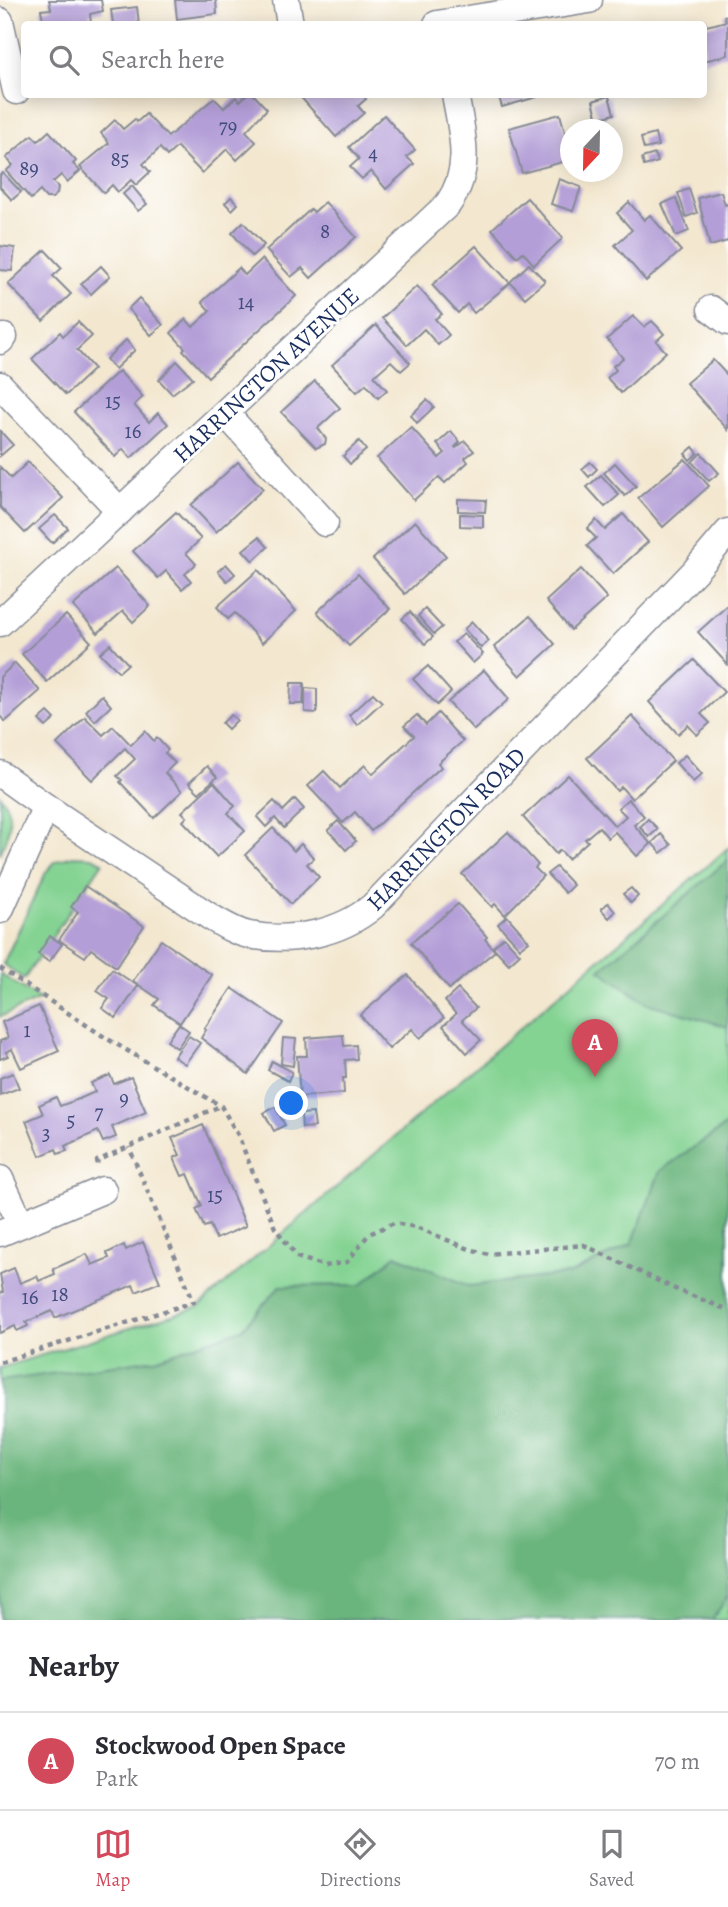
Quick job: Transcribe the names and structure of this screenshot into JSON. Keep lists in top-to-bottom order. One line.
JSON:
{"streets":{"street":["HARRINGTON AVENUE","HARRINGTON ROAD"]},"house_numbers":["79","4","85","89","8","14","15","16","1","9","7","5","3","15","18","16"],"north":"bottom","page":{"search":"Search here","pins":"A","heading":"Nearby","list":[{"mark":"A","name":"Stockwood Open Space","note":"Park","value":"70 m"}],"nav":["Map","Directions","Saved"]}}
